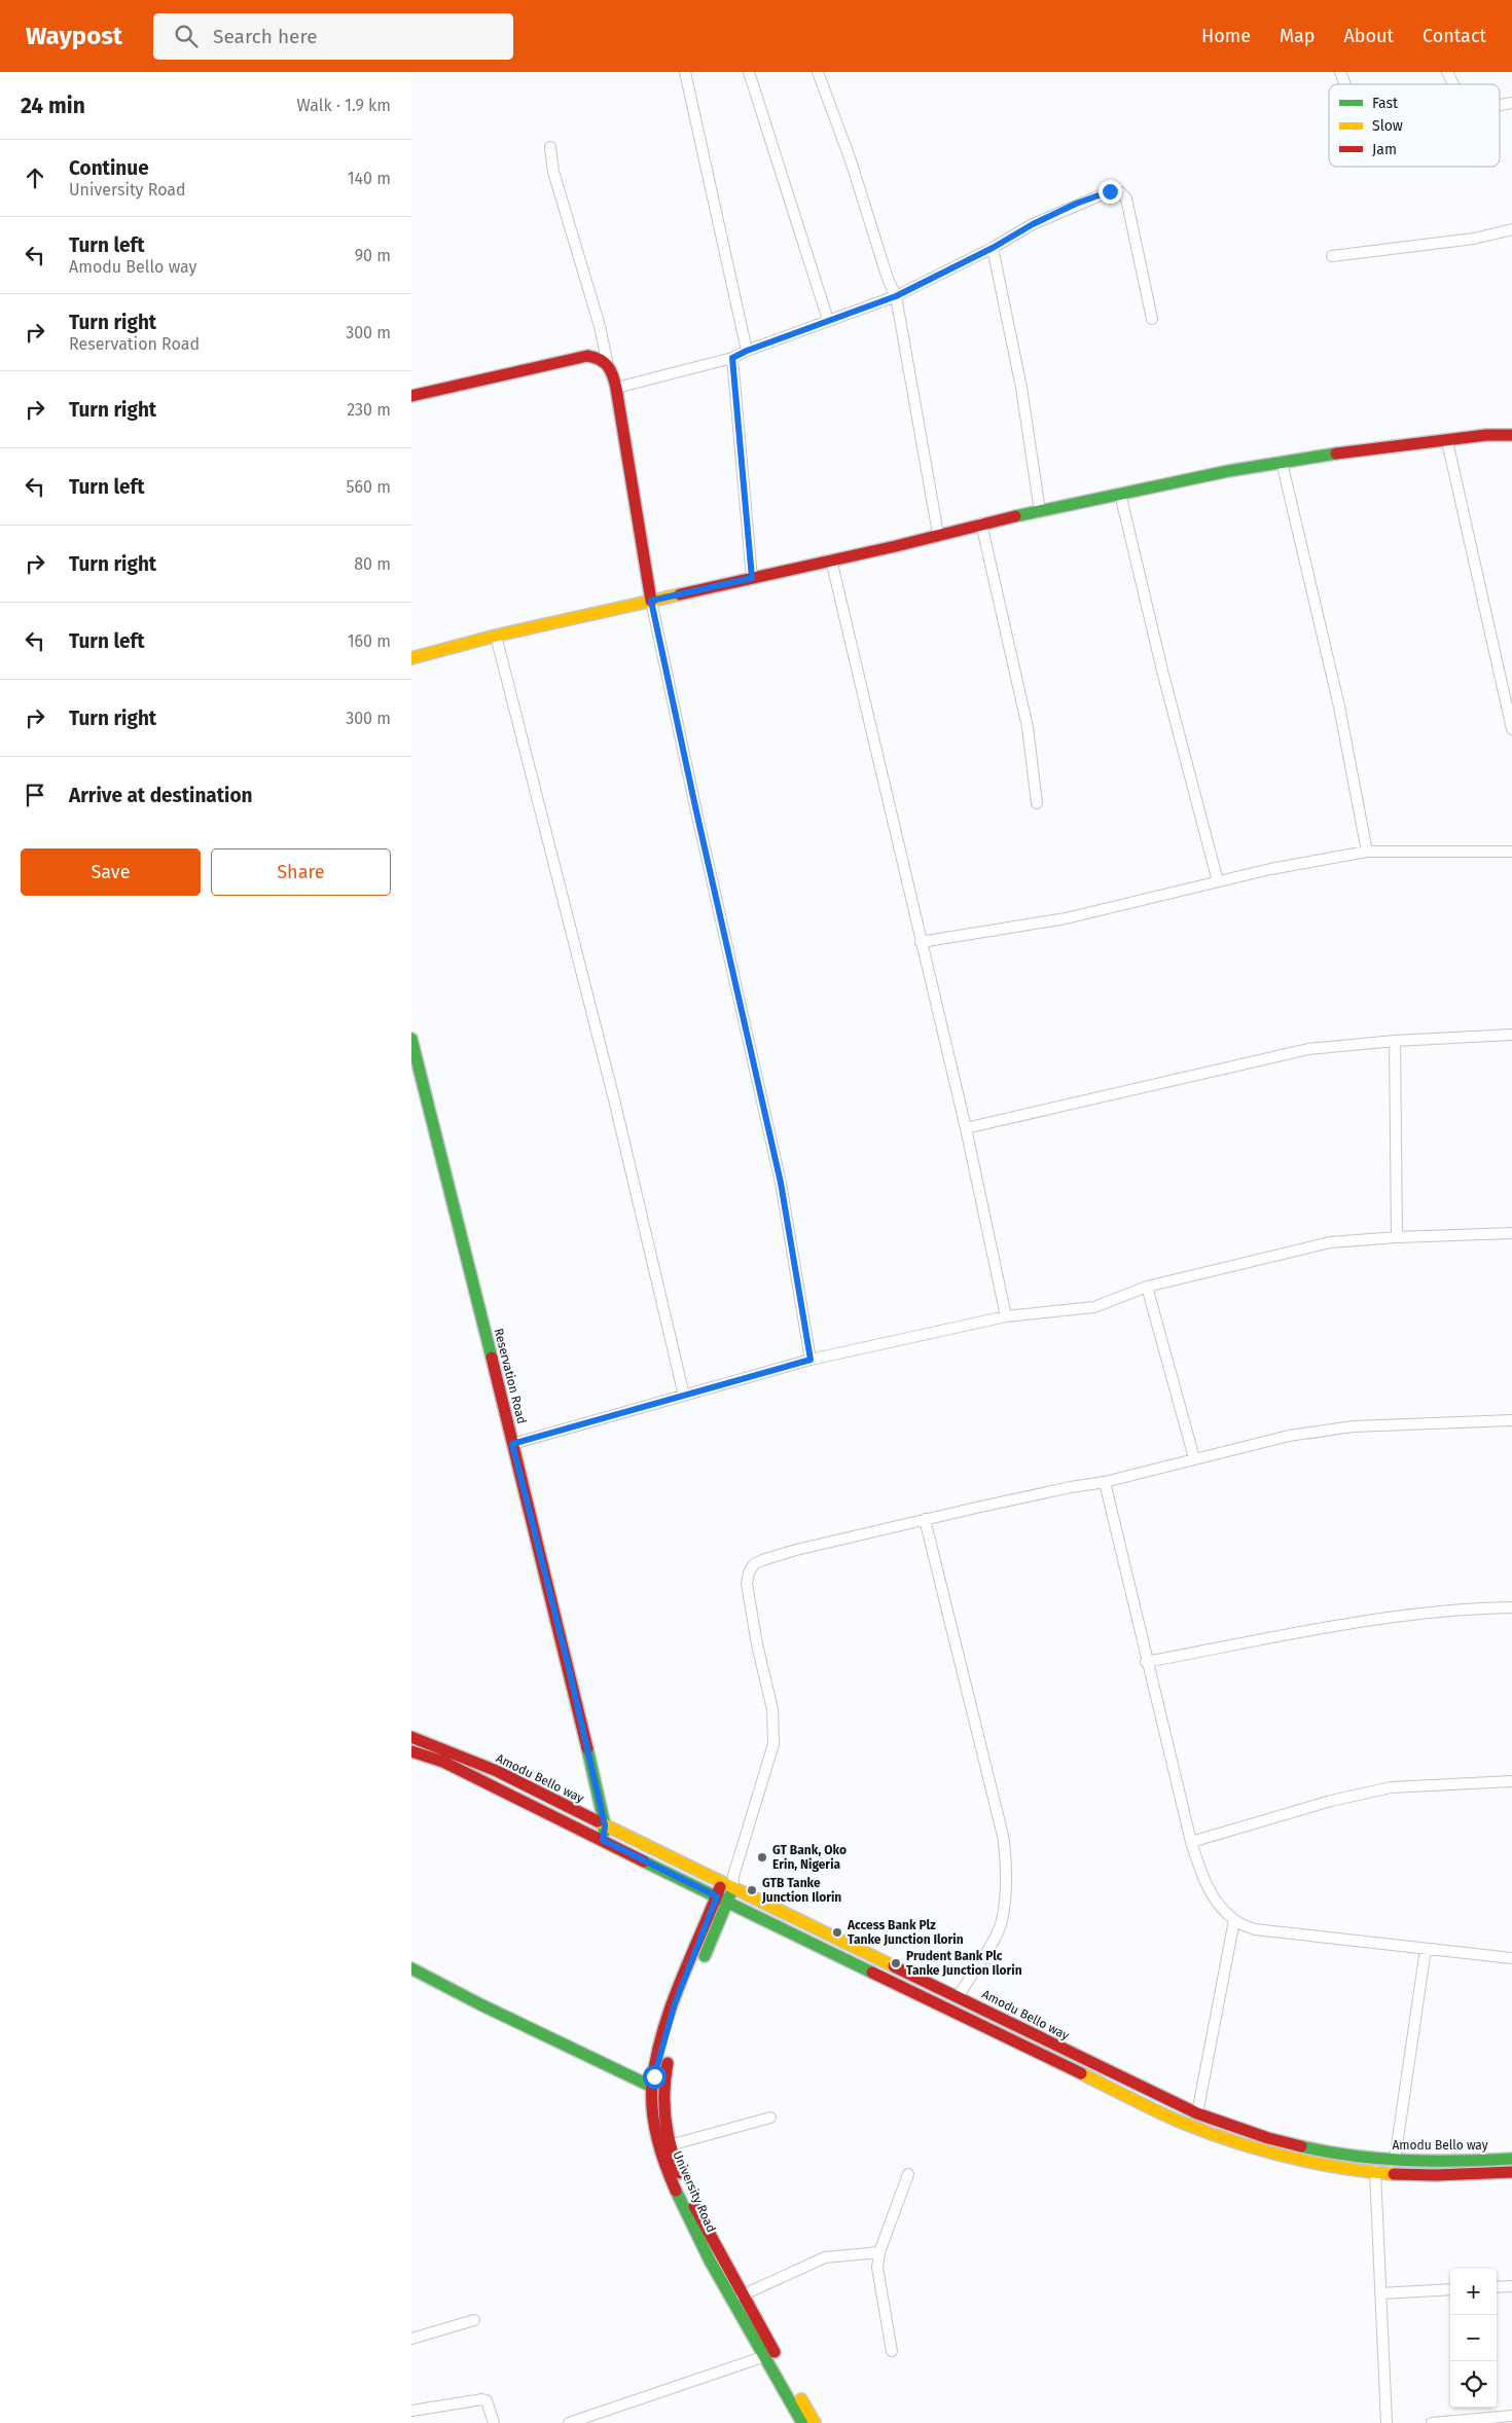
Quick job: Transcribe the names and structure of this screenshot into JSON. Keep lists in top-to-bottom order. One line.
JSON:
{"streets":{"main road":["Reservation Road","Amodu Bello way","University Road"]},"crossings":[["Reservation Road","Amodu Bello way"],["Amodu Bello way","University Road"]],"places":["GT Bank, Oko Erin, Nigeria","GTB Tanke Junction Ilorin","Access Bank Plz Tanke Junction Ilorin","Prudent Bank Plc Tanke Junction Ilorin"],"legend":["Fast","Slow","Jam"],"page":{"header":"Waypost","search":"Search here","nav":["Home","Map","About","Contact"],"heading":["24 min","Walk · 1.9 km"],"list":[["Continue","University Road","140 m"],["Turn left","Amodu Bello way","90 m"],["Turn right","Reservation Road","300 m"],["Turn right","230 m"],["Turn left","560 m"],["Turn right","80 m"],["Turn left","160 m"],["Turn right","300 m"],"Arrive at destination"],"buttons":["Save","Share"],"map_buttons":["+","−"]}}
